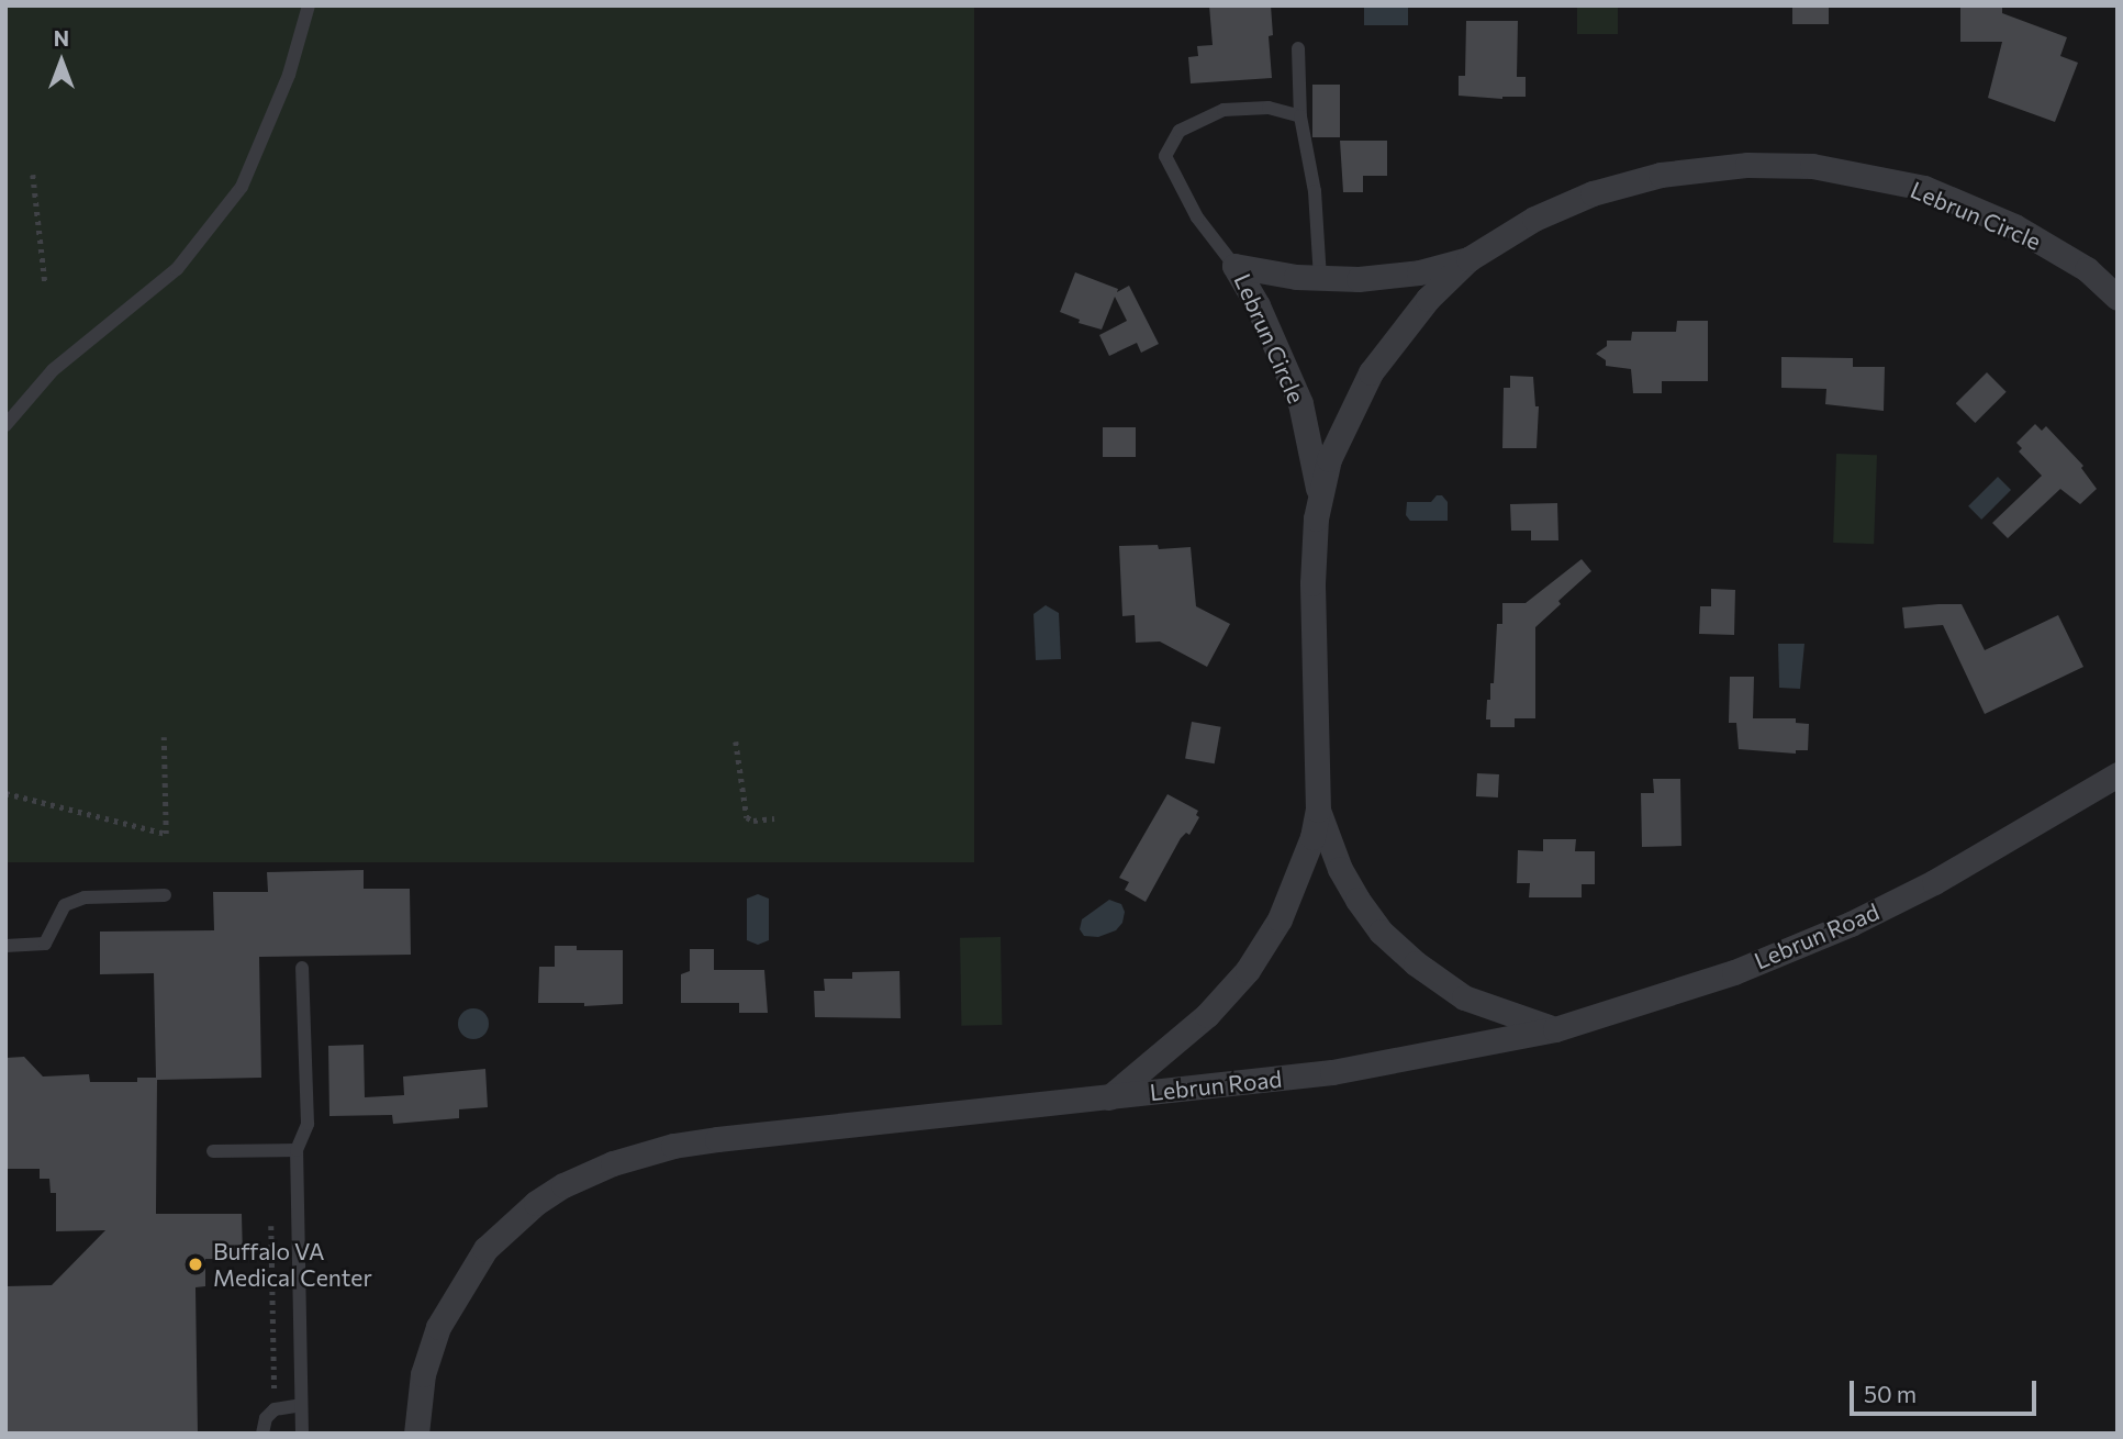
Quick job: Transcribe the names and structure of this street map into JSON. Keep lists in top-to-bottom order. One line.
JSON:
{"streets":{"street":["Lebrun Circle","Lebrun Road"]},"crossings":[["Lebrun Circle","Lebrun Road"]],"places":["Buffalo VA Medical Center"],"scale_bar":"50 m","north":"top"}
